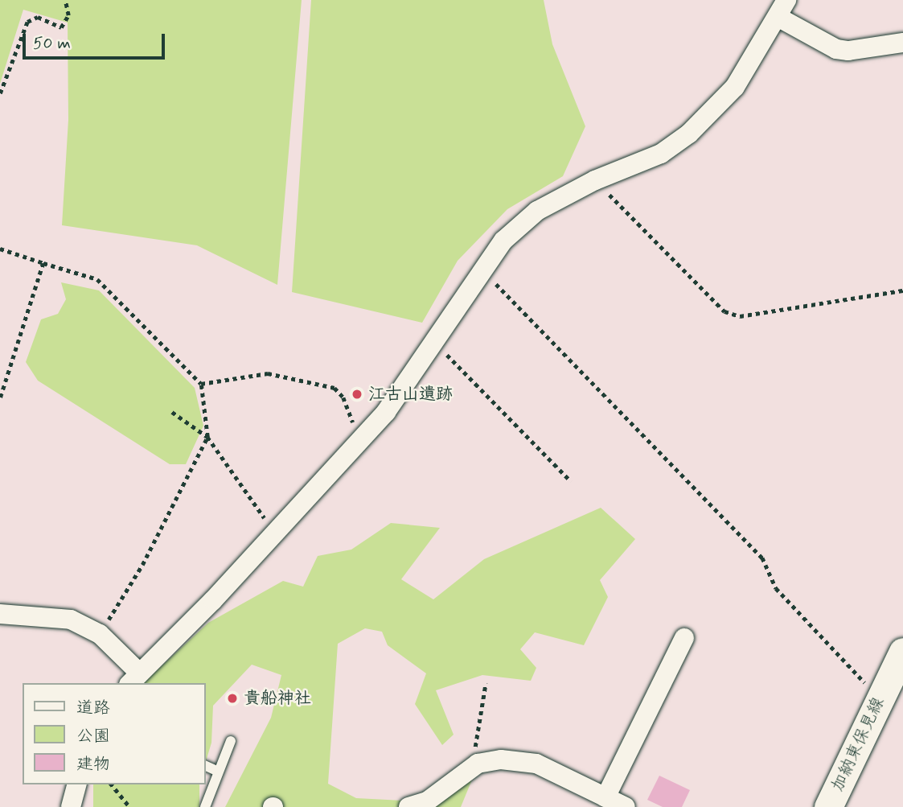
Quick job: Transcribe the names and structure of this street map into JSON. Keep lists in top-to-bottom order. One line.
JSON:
{"streets":{"main road":["加納東保見線"]},"places":["江古山遺跡","貴船神社"],"legend":["道路","公園","建物"],"scale_bar":"50 m"}
